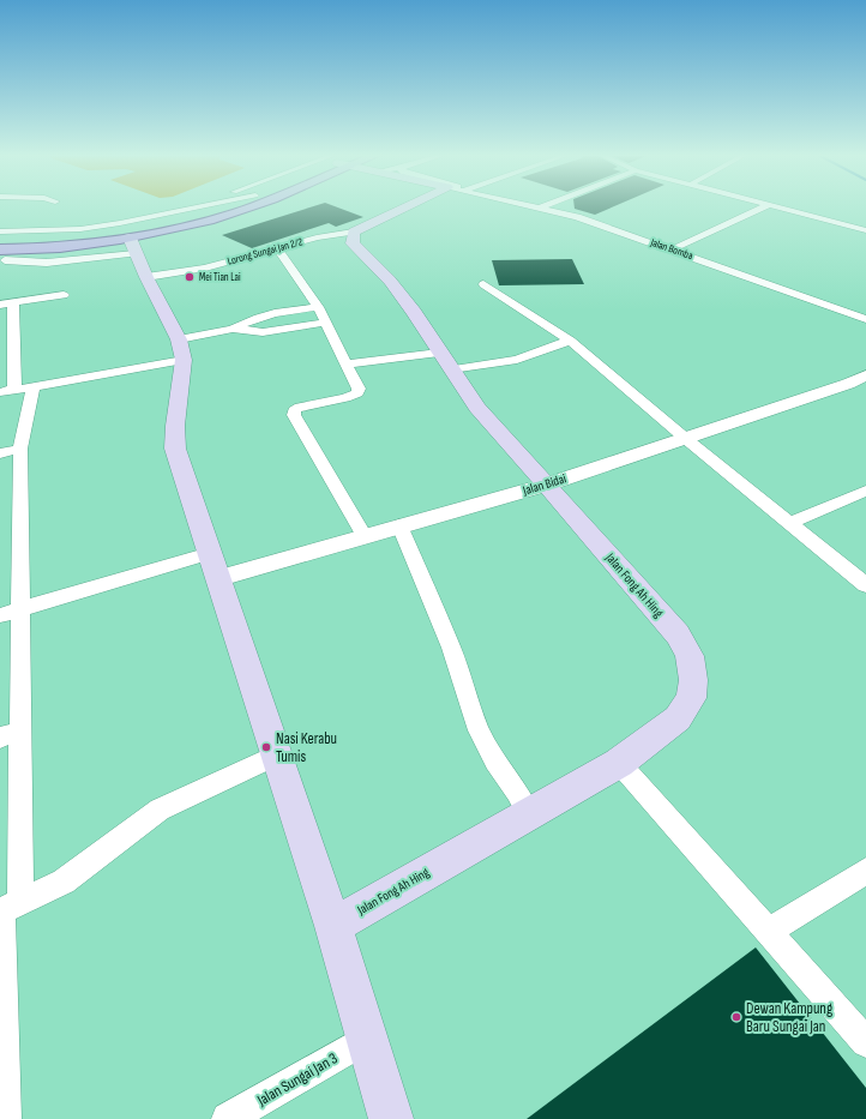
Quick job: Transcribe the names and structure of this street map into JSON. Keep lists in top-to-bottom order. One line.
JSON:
{"streets":{"main road":["Jalan Fong Ah Hing"],"street":["Jalan Bomba","Lorong Sungai Jan 2/2","Jalan Bidai","Jalan Sungai Jan 3"]},"crossings":[["Lorong Sungai Jan 2/2","Jalan Fong Ah Hing"],["Jalan Bidai","Jalan Fong Ah Hing"]],"places":["Mei Tian Lai","Nasi Kerabu Tumis","Dewan Kampung Baru Sungai Jan"]}
